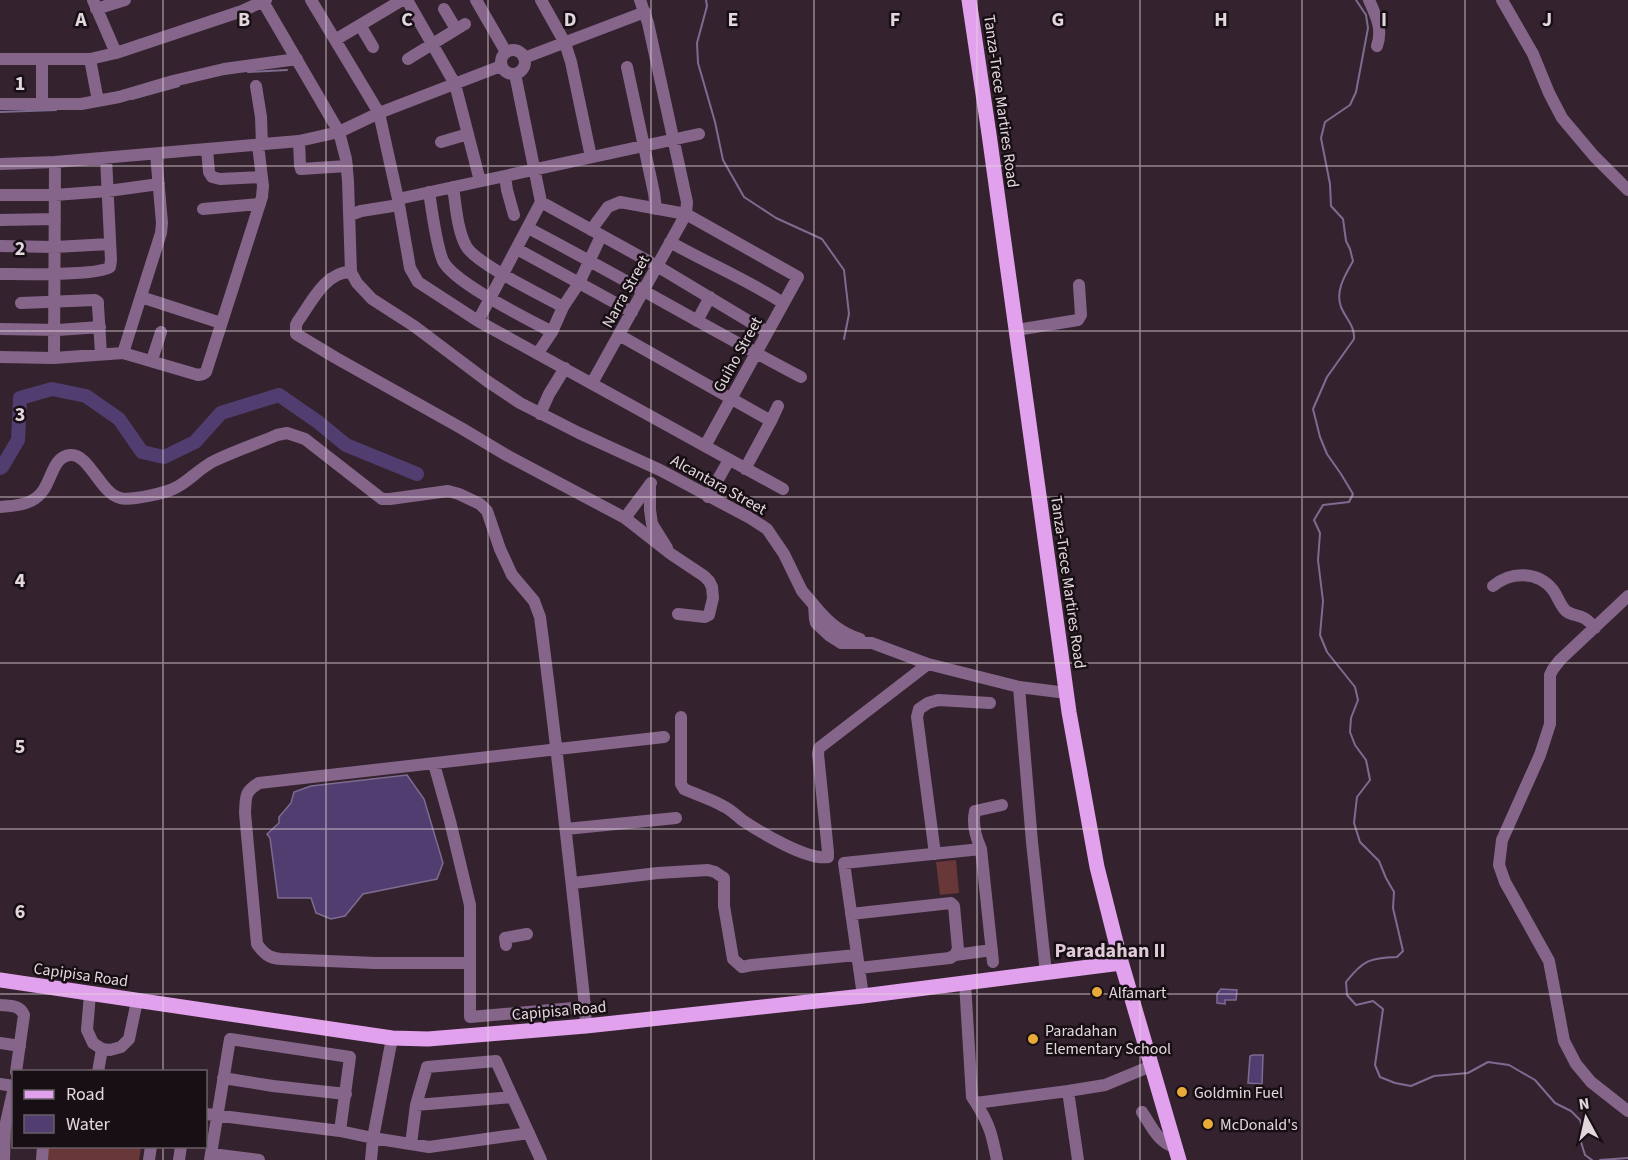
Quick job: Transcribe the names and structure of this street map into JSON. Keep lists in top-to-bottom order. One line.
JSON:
{"streets":{"main road":["Tanza-Trece Martires Road","Capipisa Road"],"street":["Narra Street","Guiho Street","Alcantara Street"]},"crossings":[["Tanza-Trece Martires Road","Alcantara Street"],["Tanza-Trece Martires Road","Capipisa Road"],["Narra Street","Guiho Street"]],"districts":["Paradahan II"],"places":["Alfamart","Paradahan Elementary School","Goldmin Fuel","McDonald's"],"legend":["Road","Water"],"north":"top","grid":{"columns":["A","B","C","D","E","F","G","H","I","J"],"rows":["1","2","3","4","5","6"]}}
